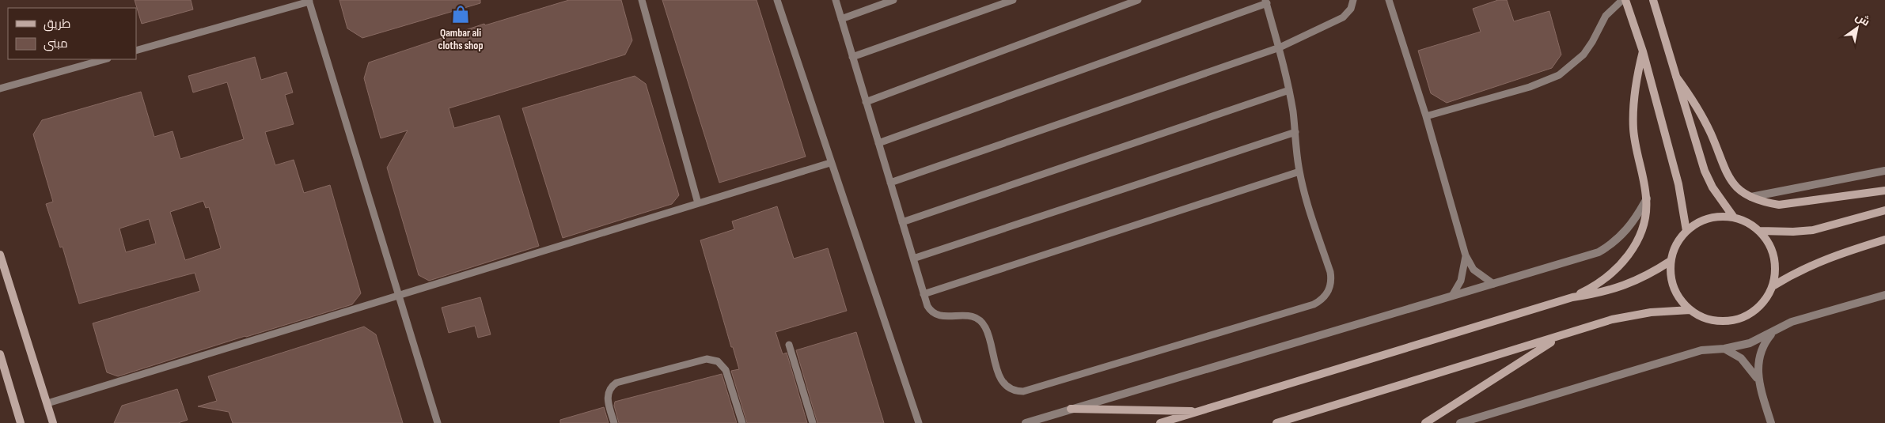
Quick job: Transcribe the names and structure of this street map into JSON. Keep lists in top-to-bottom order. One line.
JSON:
{"places":{"shop":["Qambar ali cloths shop"]},"legend":["طريق","مبنى"],"north":"top right"}
